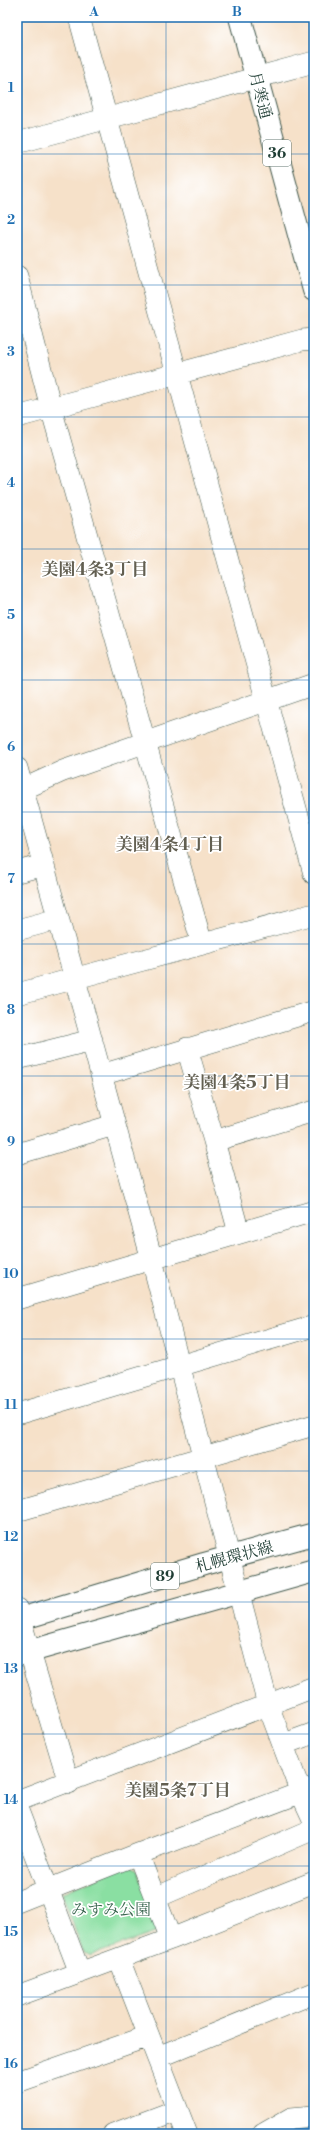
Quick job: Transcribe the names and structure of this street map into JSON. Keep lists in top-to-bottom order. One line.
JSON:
{"streets":{"main road":["月寒通","36","札幌環状線","89"]},"districts":["美園4条3丁目","美園4条4丁目","美園4条5丁目","美園5条7丁目"],"parks":["みすみ公園"],"grid":{"columns":["A","B"],"rows":["1","2","3","4","5","6","7","8","9","10","11","12","13","14","15","16"]}}
